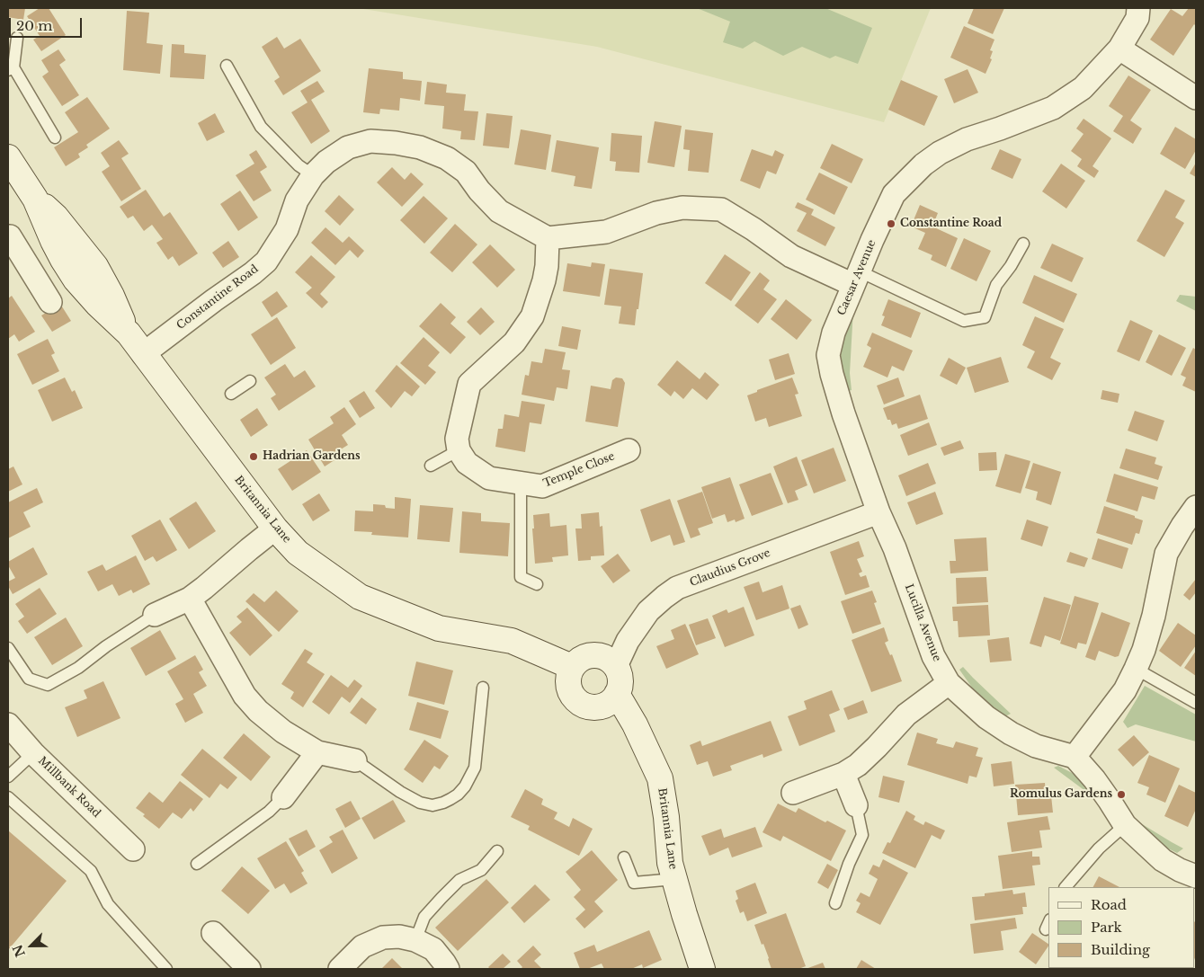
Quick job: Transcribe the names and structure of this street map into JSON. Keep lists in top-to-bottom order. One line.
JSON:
{"streets":{"street":["Caesar Avenue","Constantine Road","Temple Close","Britannia Lane","Claudius Grove","Lucilla Avenue","Millbank Road"]},"crossings":[["Caesar Avenue","Claudius Grove"],["Caesar Avenue","Lucilla Avenue"],["Constantine Road","Britannia Lane"],["Britannia Lane","Claudius Grove"],["Claudius Grove","Lucilla Avenue"]],"places":["Constantine Road","Hadrian Gardens","Romulus Gardens"],"legend":["Road","Park","Building"],"scale_bar":"20 m","north":"bottom left"}
